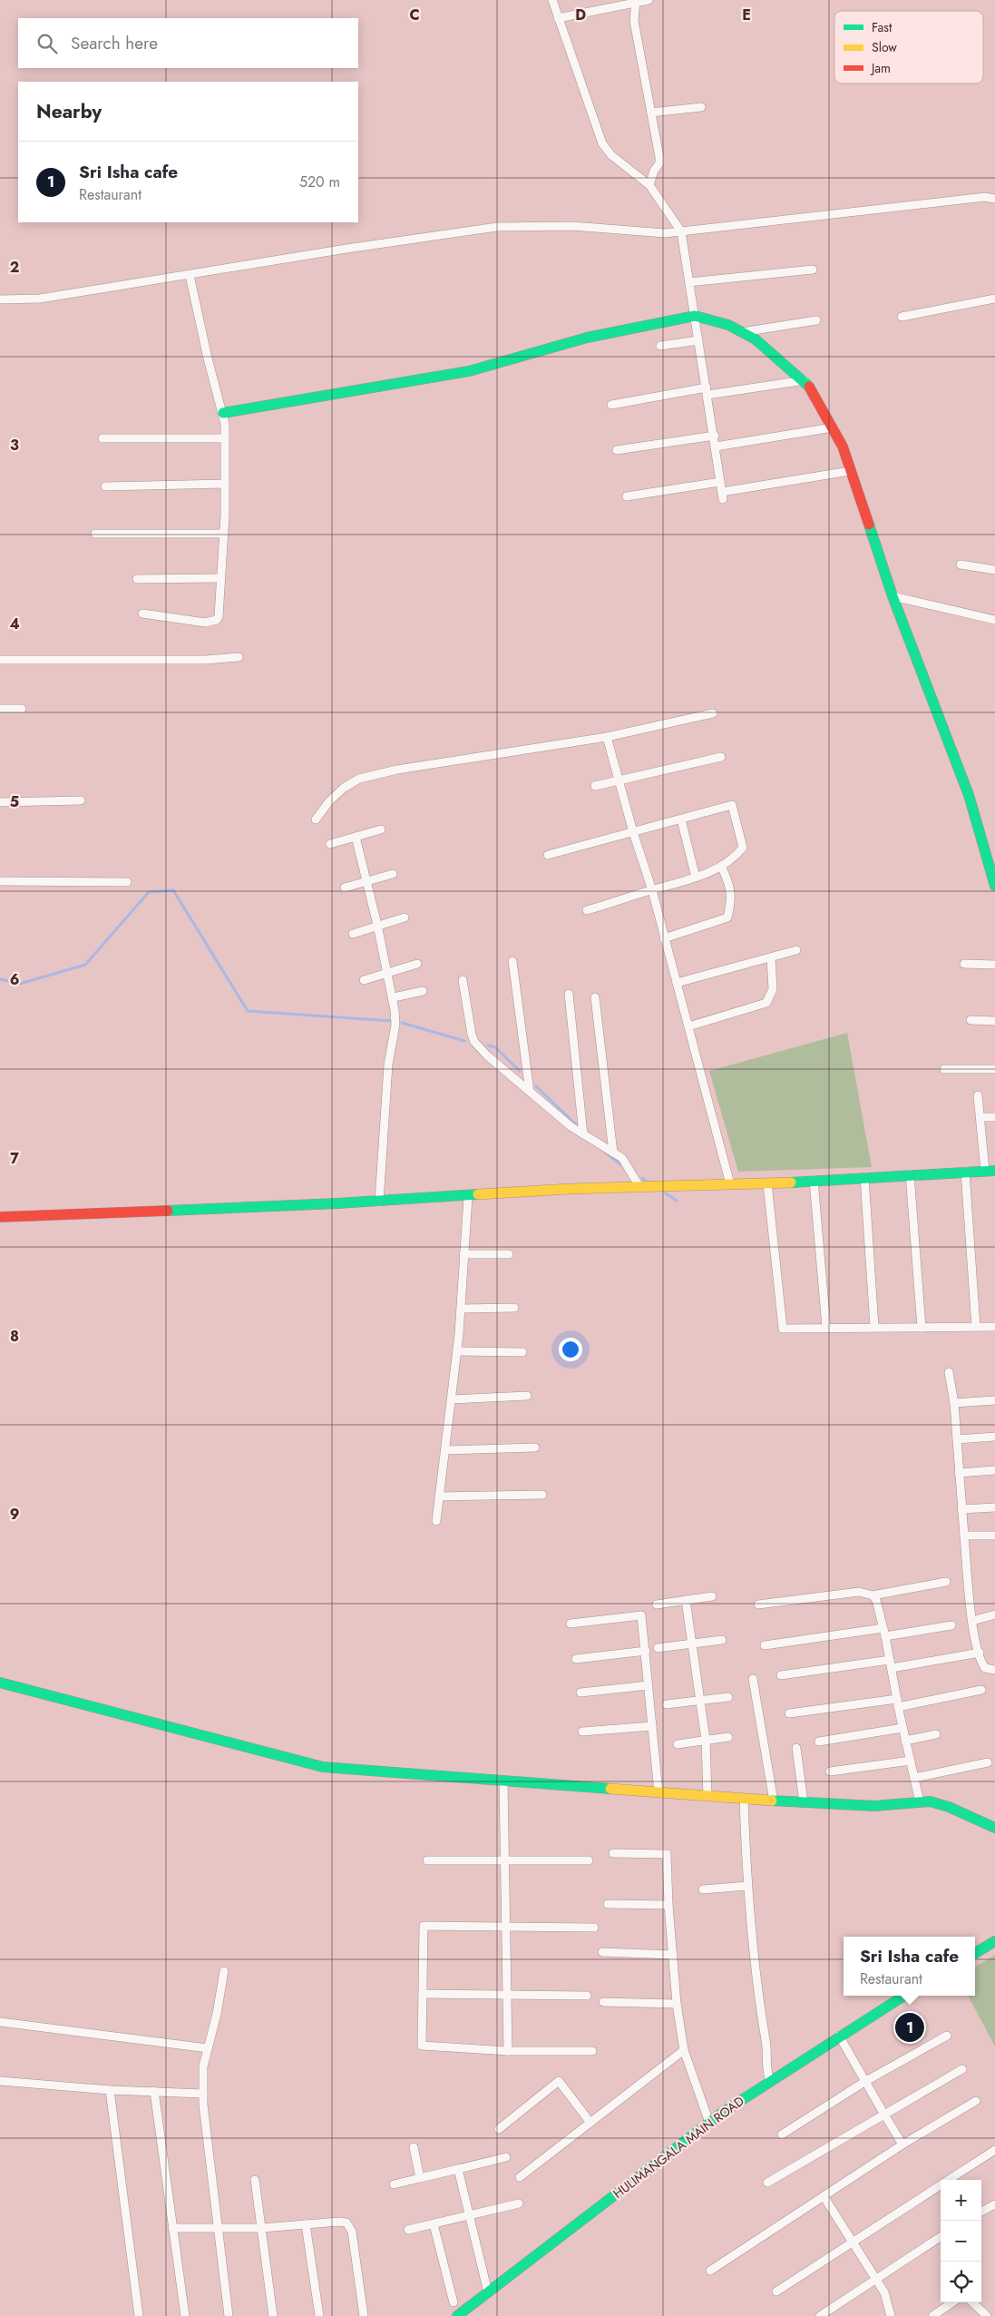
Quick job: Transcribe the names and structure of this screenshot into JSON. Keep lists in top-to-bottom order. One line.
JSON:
{"streets":{"street":["HULIMANGALA MAIN ROAD"]},"legend":["Fast","Slow","Jam"],"page":{"search":"Search here","heading":"Nearby","list":[{"mark":"1","name":"Sri Isha cafe","note":"Restaurant","value":"520 m"}],"popup":["Sri Isha cafe","Restaurant"],"pins":"1","map_buttons":["+","−"]},"grid":{"columns":["C","D","E"],"rows":["2","3","4","5","6","7","8","9"]}}
